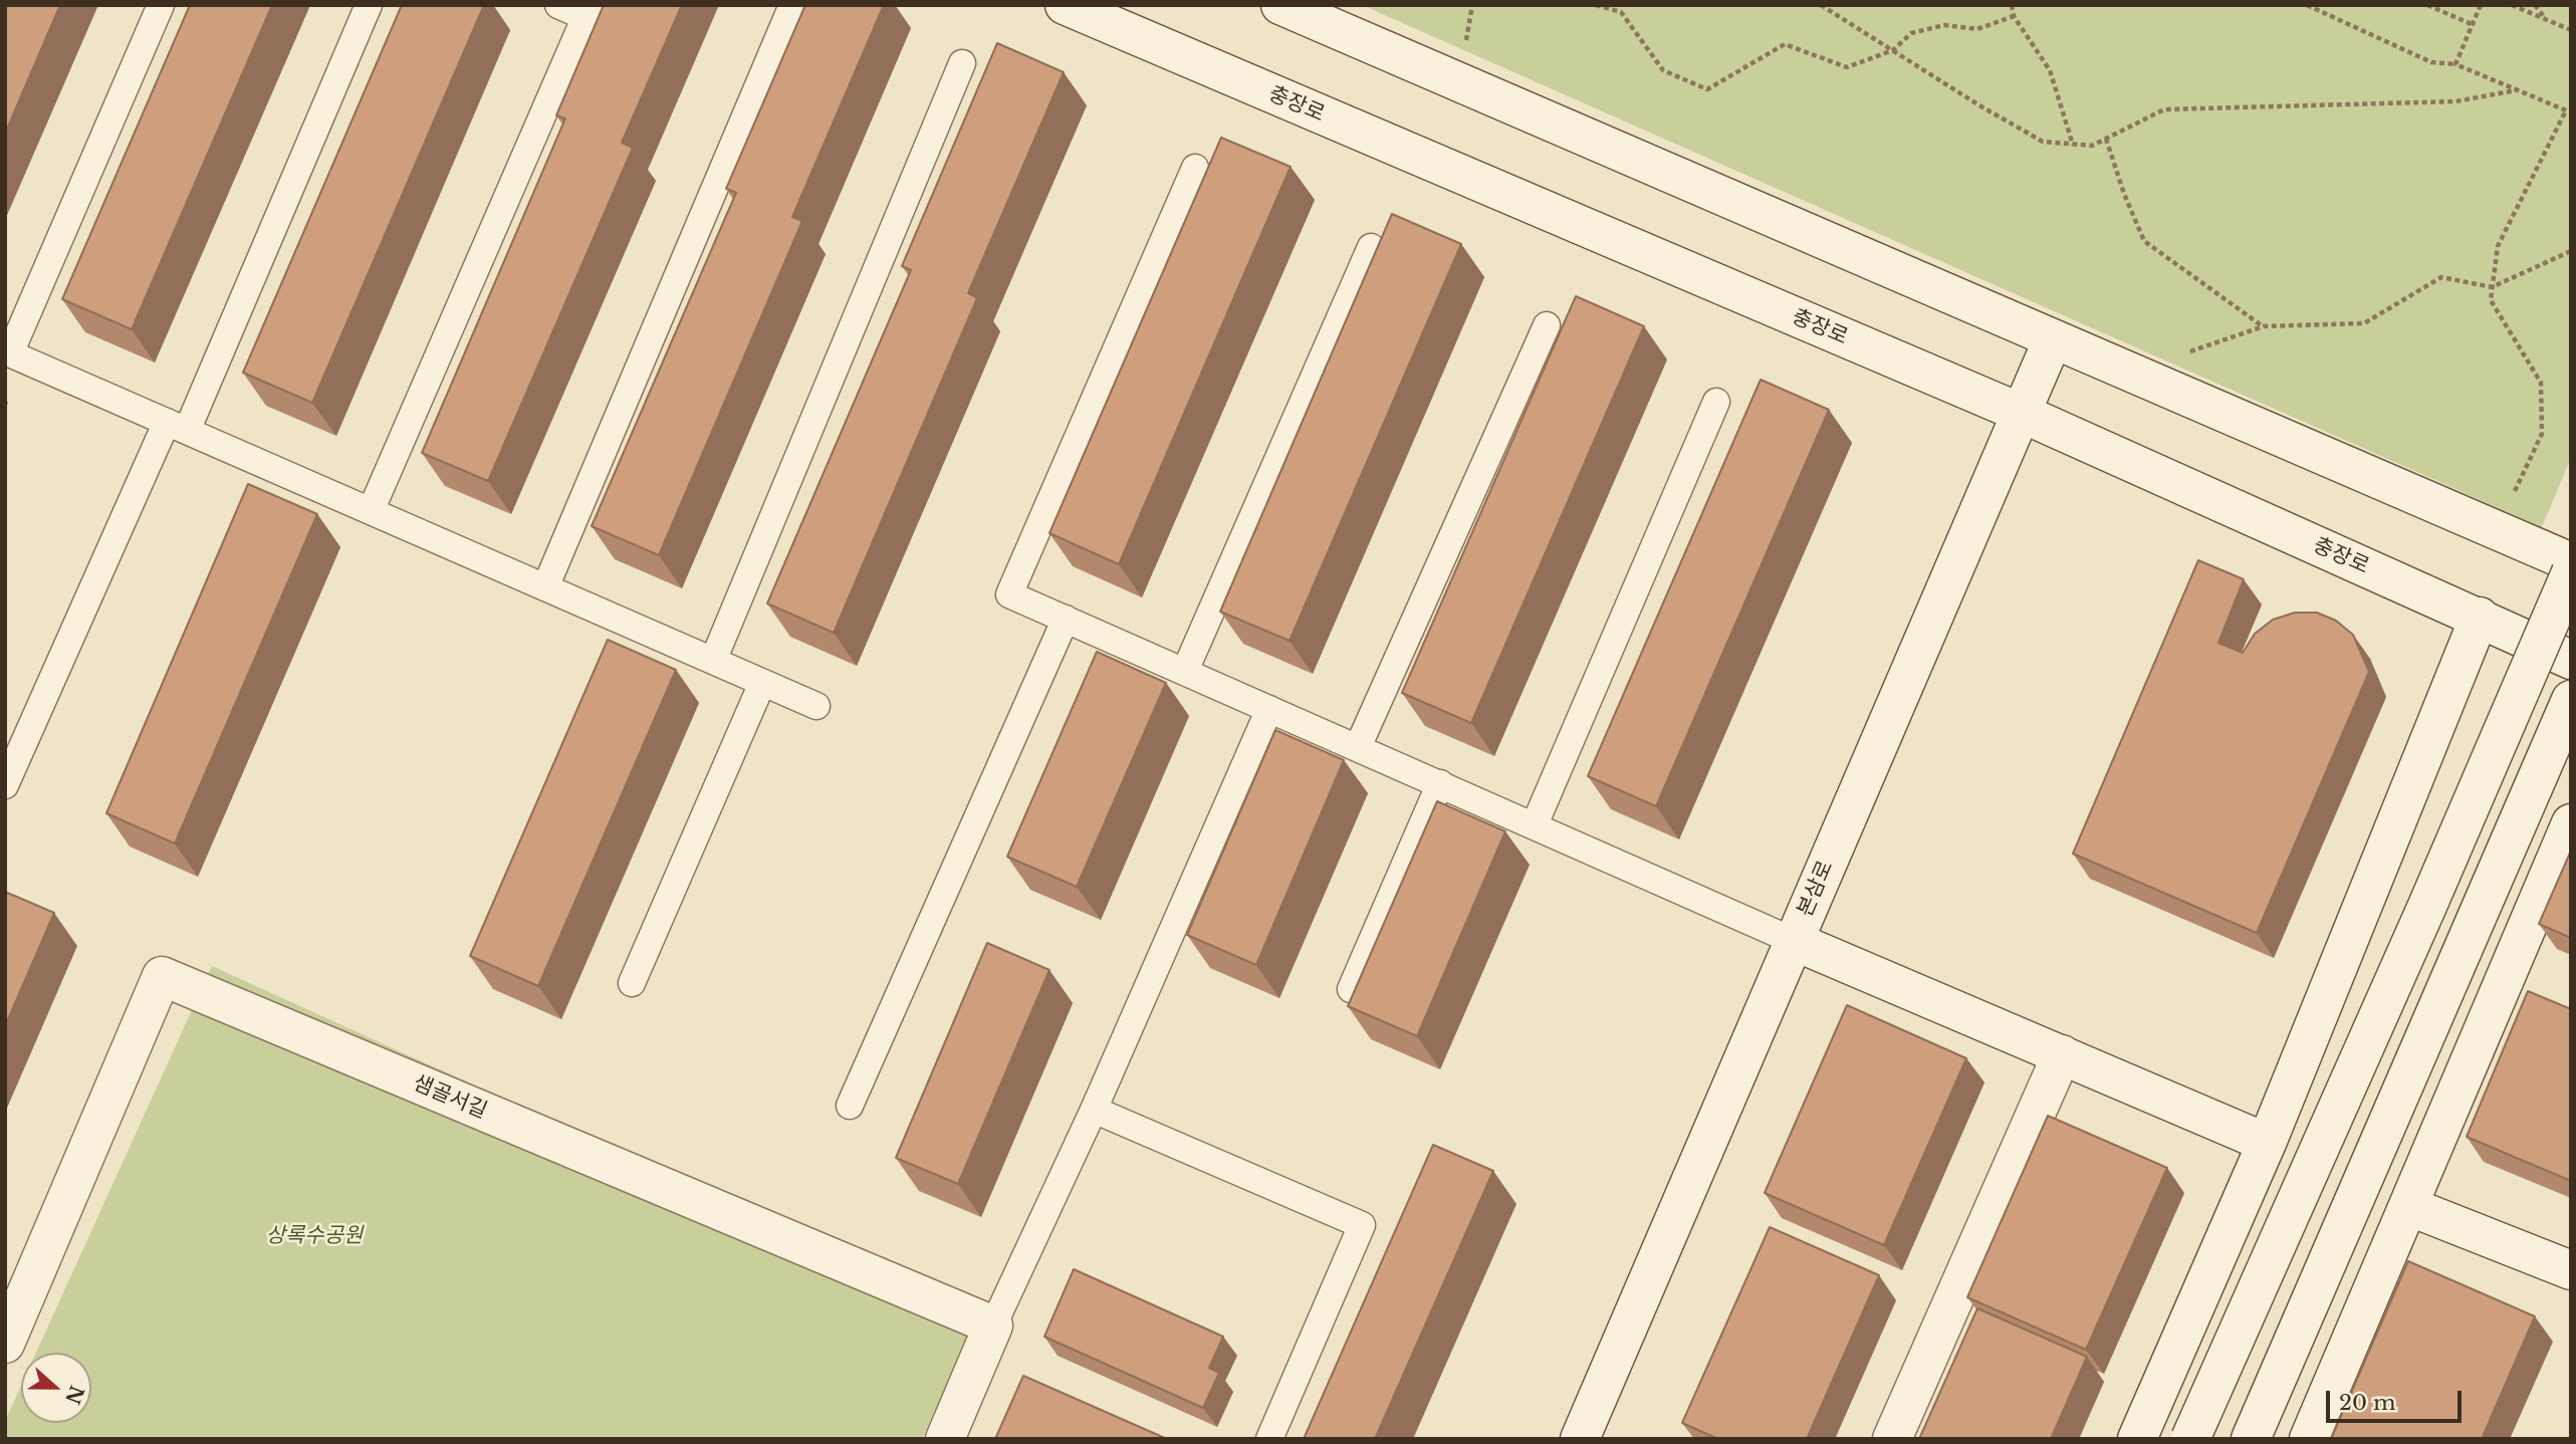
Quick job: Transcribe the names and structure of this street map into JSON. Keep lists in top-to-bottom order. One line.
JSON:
{"streets":{"street":["충장로","본삼로","샘골서길"]},"crossings":[["충장로","본삼로"]],"parks":["상록수공원"],"scale_bar":"20 m","north":"right"}
